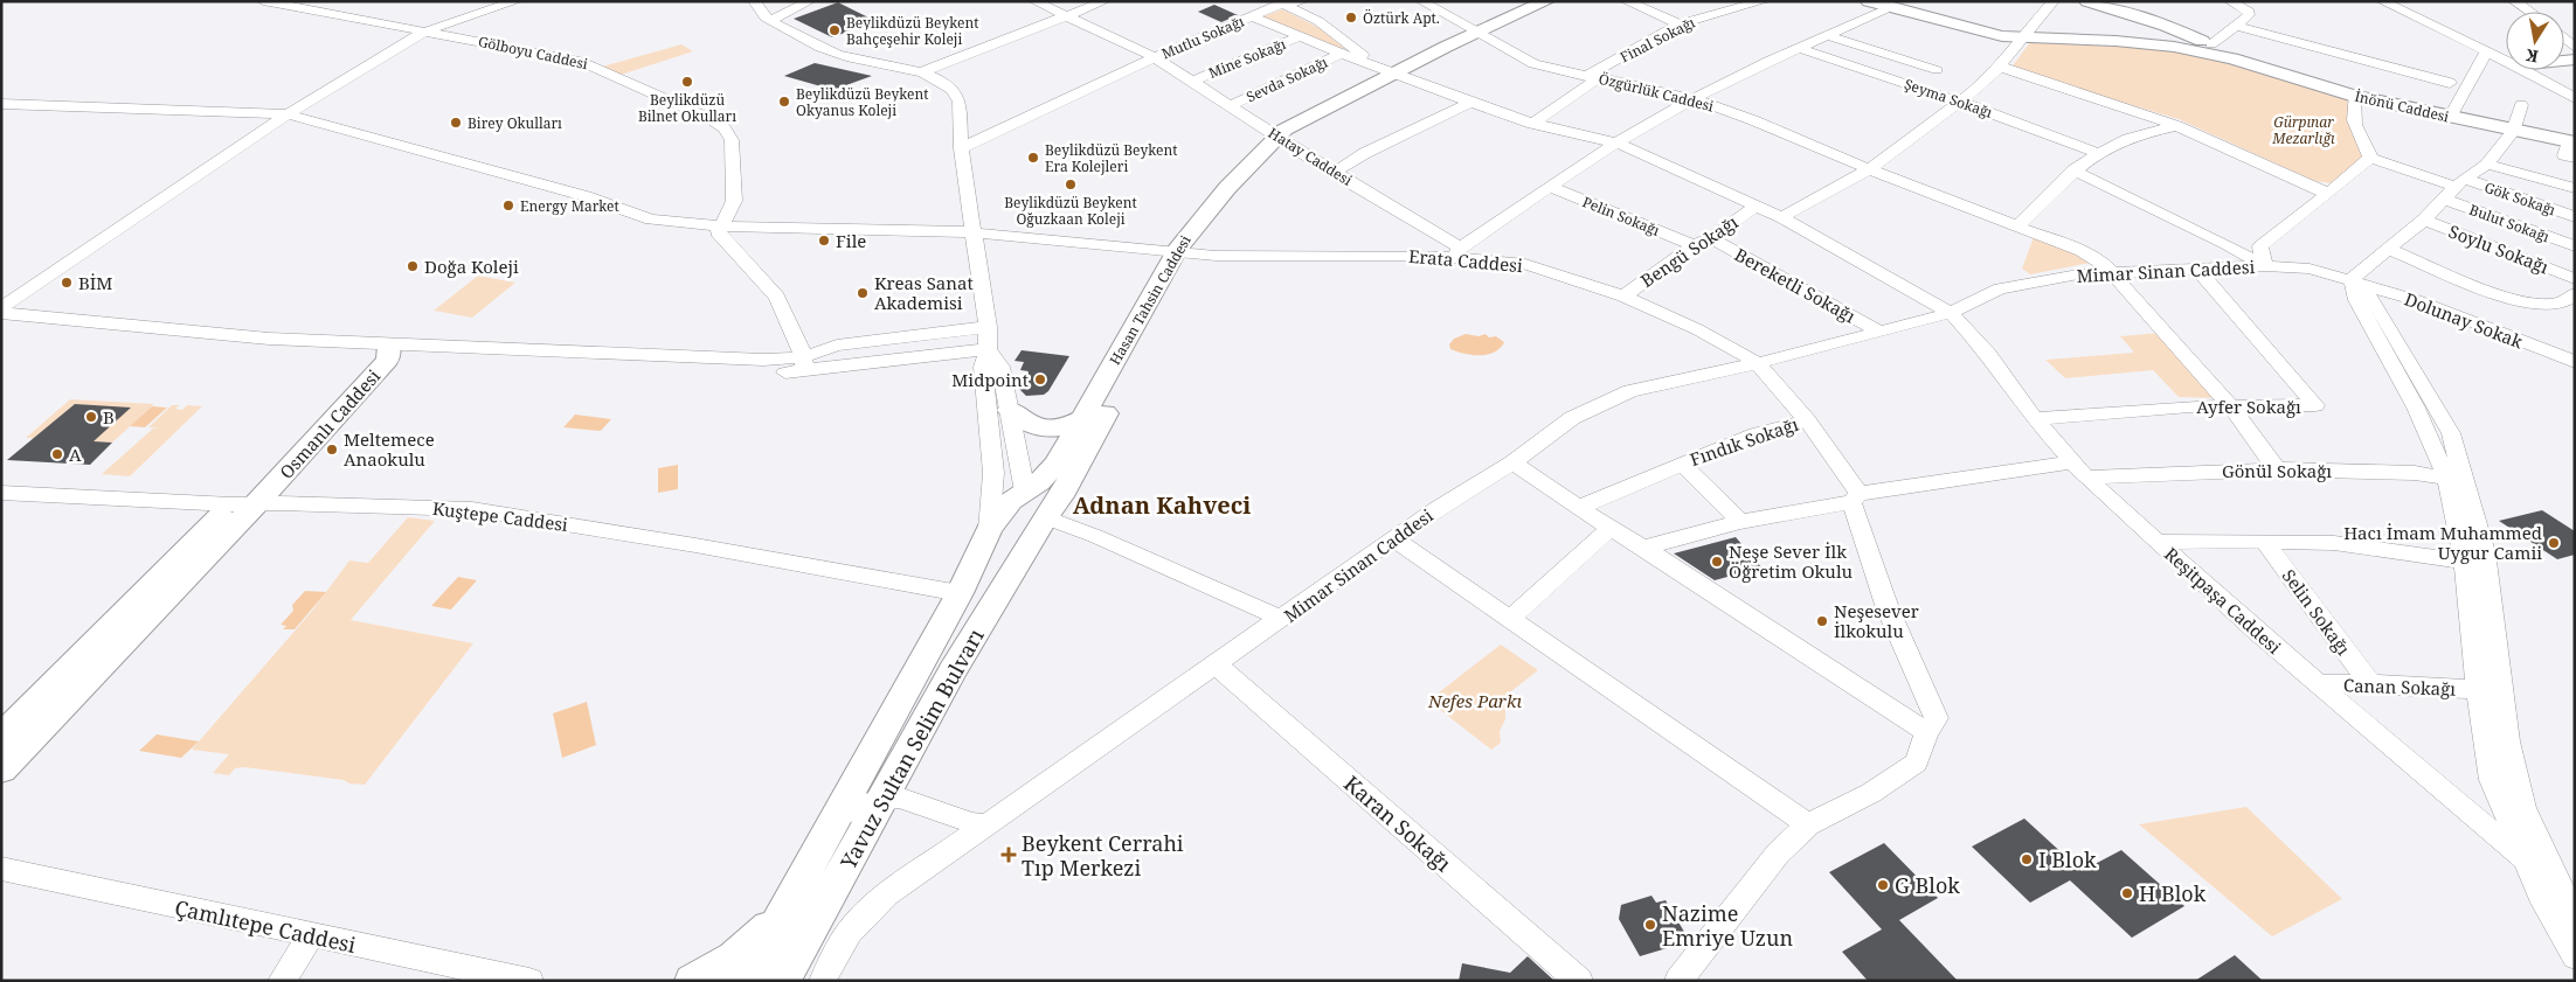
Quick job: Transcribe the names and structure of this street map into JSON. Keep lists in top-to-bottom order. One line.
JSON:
{"streets":{"main road":["İnönü Caddesi","Hasan Tahsin Caddesi","Osmanlı Caddesi","Yavuz Sultan Selim Bulvarı"],"street":["Mutlu Sokağı","Final Sokağı","Gölboyu Caddesi","Mine Sokağı","Sevda Sokağı","Özgürlük Caddesi","Şeyma Sokağı","Hatay Caddesi","Gök Sokağı","Pelin Sokağı","Bulut Sokağı","Soylu Sokağı","Bengü Sokağı","Erata Caddesi","Mimar Sinan Caddesi","Bereketli Sokağı","Dolunay Sokak","Ayfer Sokağı","Fındık Sokağı","Gönül Sokağı","Kuştepe Caddesi","Reşitpaşa Caddesi","Selin Sokağı","Canan Sokağı","Karan Sokağı","Çamlıtepe Caddesi"]},"crossings":[["Mutlu Sokağı","Hatay Caddesi"],["Mutlu Sokağı","Reşitpaşa Caddesi"],["Final Sokağı","Özgürlük Caddesi"],["Final Sokağı","Reşitpaşa Caddesi"],["Gölboyu Caddesi","Erata Caddesi"],["Mine Sokağı","Hatay Caddesi"],["Mine Sokağı","Reşitpaşa Caddesi"],["Sevda Sokağı","Hatay Caddesi"],["Sevda Sokağı","Reşitpaşa Caddesi"],["Özgürlük Caddesi","Mimar Sinan Caddesi"],["Özgürlük Caddesi","Hasan Tahsin Caddesi"],["Özgürlük Caddesi","Ayfer Sokağı"],["Özgürlük Caddesi","Gönül Sokağı"],["Hatay Caddesi","Erata Caddesi"],["Hatay Caddesi","Hasan Tahsin Caddesi"],["Pelin Sokağı","Bengü Sokağı"],["Bengü Sokağı","Erata Caddesi"],["Bengü Sokağı","Bereketli Sokağı"],["Bengü Sokağı","Reşitpaşa Caddesi"],["Erata Caddesi","Mimar Sinan Caddesi"],["Erata Caddesi","Hasan Tahsin Caddesi"],["Erata Caddesi","Yavuz Sultan Selim Bulvarı"],["Mimar Sinan Caddesi","Bereketli Sokağı"],["Mimar Sinan Caddesi","Dolunay Sokak"],["Mimar Sinan Caddesi","Ayfer Sokağı"],["Mimar Sinan Caddesi","Reşitpaşa Caddesi"],["Mimar Sinan Caddesi","Karan Sokağı"],["Hasan Tahsin Caddesi","Reşitpaşa Caddesi"],["Hasan Tahsin Caddesi","Yavuz Sultan Selim Bulvarı"],["Ayfer Sokağı","Reşitpaşa Caddesi"],["Osmanlı Caddesi","Kuştepe Caddesi"],["Gönül Sokağı","Reşitpaşa Caddesi"],["Kuştepe Caddesi","Yavuz Sultan Selim Bulvarı"],["Reşitpaşa Caddesi","Canan Sokağı"],["Selin Sokağı","Canan Sokağı"]],"districts":["Adnan Kahveci"],"parks":["Gürpınar Mezarlığı","Nefes Parkı"],"places":{"other":["Öztürk Apt.","Beylikdüzü Beykent Bahçeşehir Koleji","Beylikdüzü Bilnet Okulları","Beylikdüzü Beykent Okyanus Koleji","Birey Okulları","Beylikdüzü Beykent Era Kolejleri","Beylikdüzü Beykent Oğuzkaan Koleji","Energy Market","File","Doğa Koleji","BİM","Kreas Sanat Akademisi","Midpoint","B","Meltemece Anaokulu","A","Hacı İmam Muhammed Uygur Camii","Neşe Sever İlk Öğretim Okulu","Neşesever İlkokulu","I Blok","G Blok","H Blok","Nazime Emriye Uzun"],"health":["Beykent Cerrahi Tıp Merkezi"]},"north":"bottom"}
